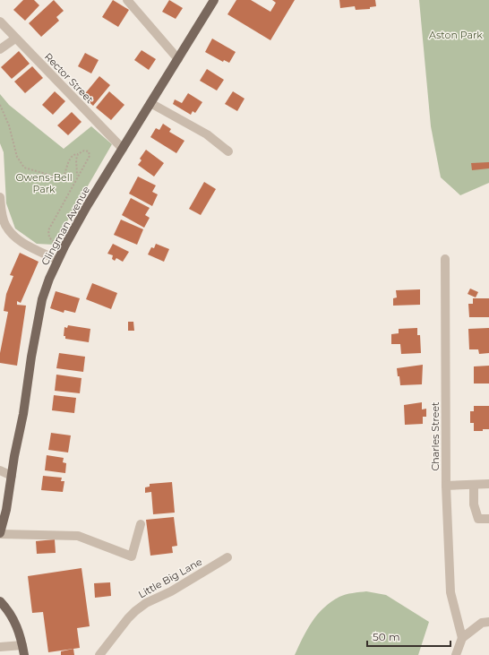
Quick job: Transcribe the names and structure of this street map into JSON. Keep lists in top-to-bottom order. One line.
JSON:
{"streets":{"main road":["Clingman Avenue"],"street":["Rector Street","Charles Street","Little Big Lane"]},"crossings":[["Rector Street","Clingman Avenue"]],"parks":["Aston Park","Owens-Bell Park"],"scale_bar":"50 m"}
